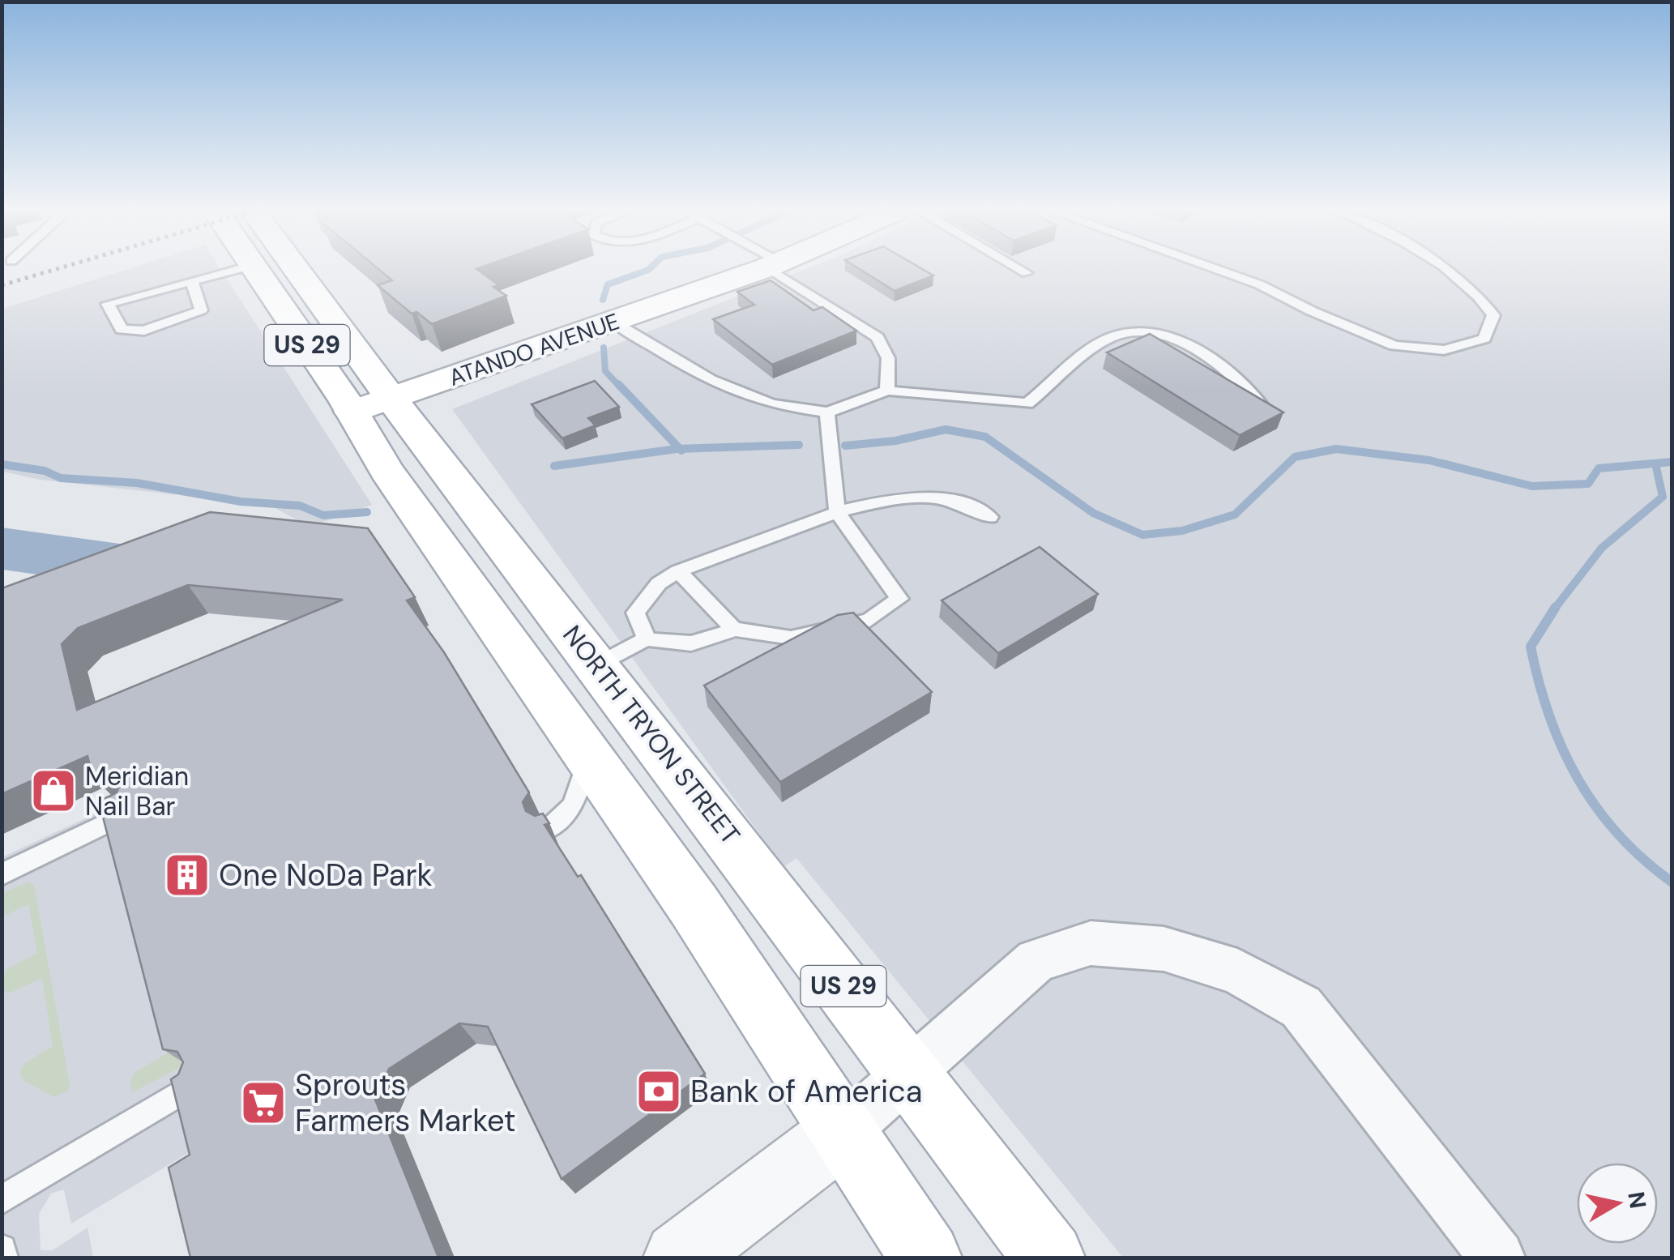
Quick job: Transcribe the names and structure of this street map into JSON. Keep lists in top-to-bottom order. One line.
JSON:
{"streets":{"main road":["US 29","ATANDO AVENUE","NORTH TRYON STREET"]},"crossings":[["ATANDO AVENUE","NORTH TRYON STREET"]],"places":{"shop":["Meridian Nail Bar"],"building":["One NoDa Park"],"bank":["Bank of America"],"supermarket":["Sprouts Farmers Market"]},"north":"right"}
